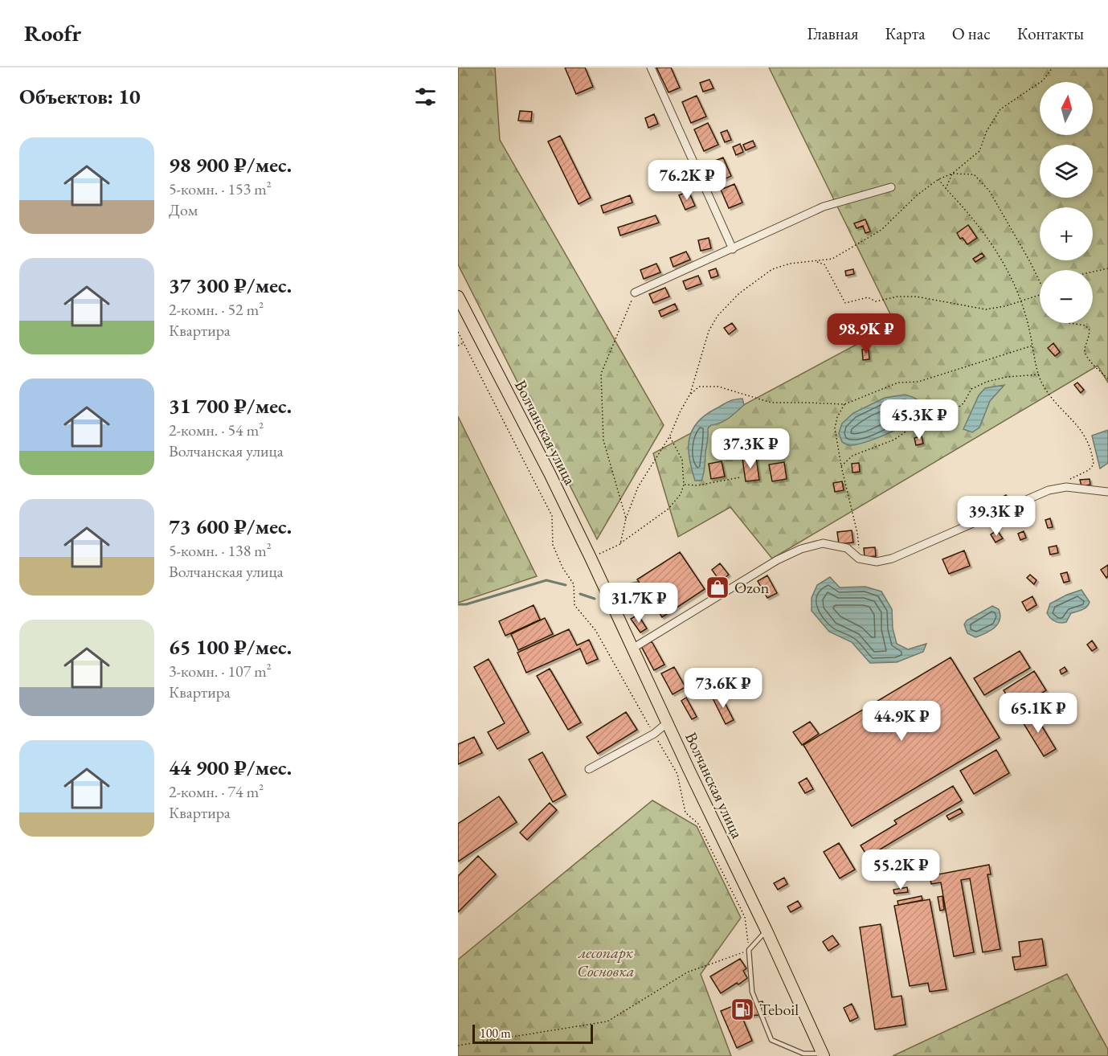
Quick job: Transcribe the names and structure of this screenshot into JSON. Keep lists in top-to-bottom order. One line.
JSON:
{"streets":{"main road":["Волчанская улица"]},"parks":["лесопарк Сосновка"],"places":{"shop":["Ozon"],"fuel station":["Teboil"]},"scale_bar":"100 m","north":"top","page":{"header":"Roofr","nav":["Главная","Карта","О нас","Контакты"],"heading":"Объектов: 10","map_buttons":["+","−"],"list":[{"name":"98 900 ₽/мес.","note":"5-комн. · 153 m² · Дом"},{"name":"37 300 ₽/мес.","note":"2-комн. · 52 m² · Квартира"},{"name":"31 700 ₽/мес.","note":"2-комн. · 54 m² · Волчанская улица"},{"name":"73 600 ₽/мес.","note":"5-комн. · 138 m² · Волчанская улица"},{"name":"65 100 ₽/мес.","note":"3-комн. · 107 m² · Квартира"},{"name":"44 900 ₽/мес.","note":"2-комн. · 74 m² · Квартира"}],"price":["76.2K ₽","98.9K ₽","45.3K ₽","37.3K ₽","39.3K ₽","31.7K ₽","73.6K ₽","65.1K ₽","44.9K ₽","55.2K ₽"],"scale":"100 m"}}
